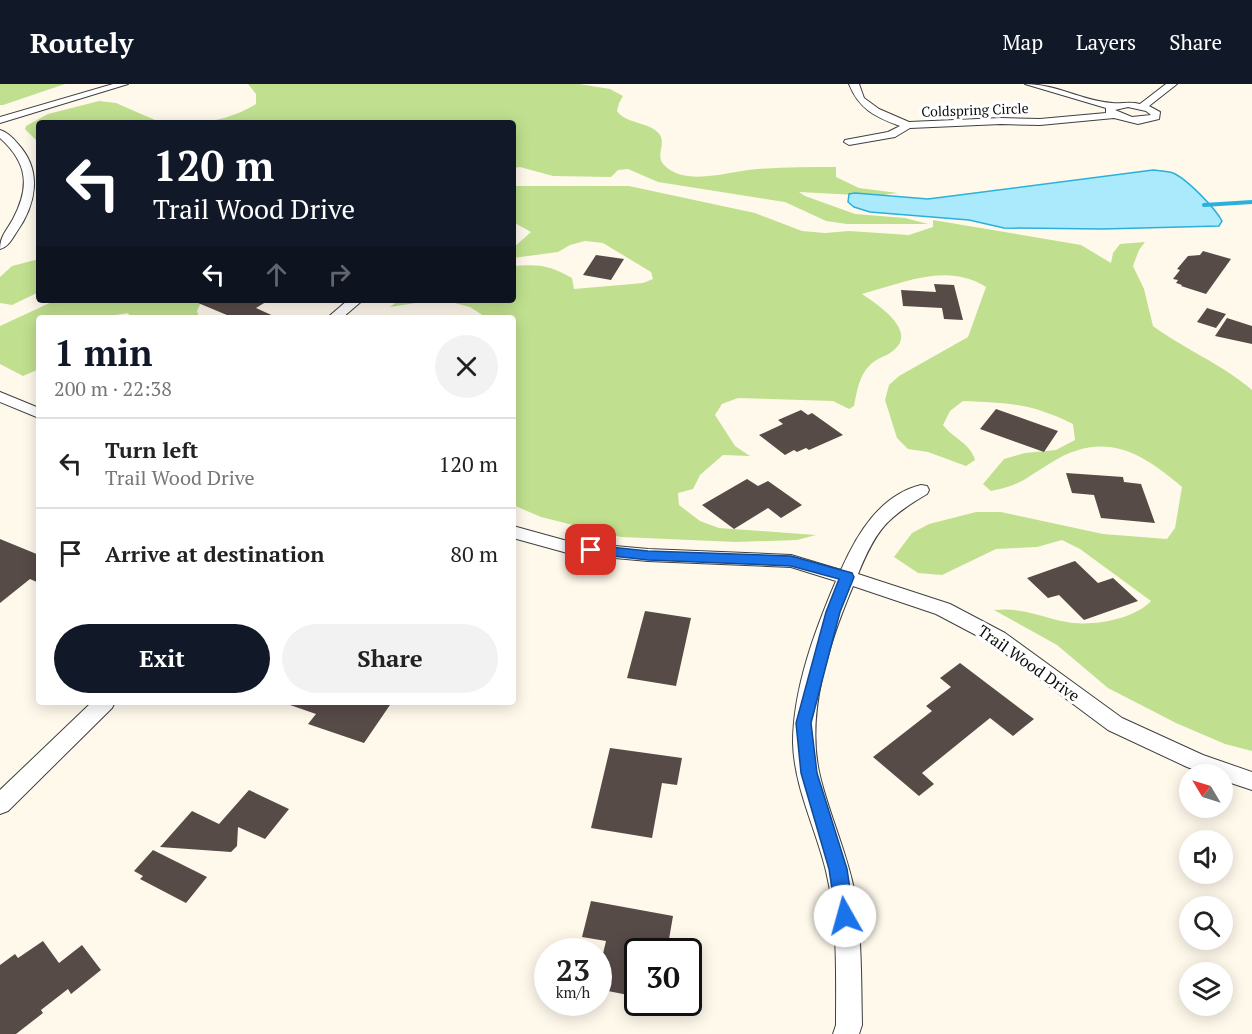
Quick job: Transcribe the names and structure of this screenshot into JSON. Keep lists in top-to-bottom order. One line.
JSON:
{"streets":{"street":["Coldspring Circle","Trail Wood Drive"]},"north":"top left","page":{"header":"Routely","nav":["Map","Layers","Share"],"turn":["120 m","Trail Wood Drive"],"heading":["1 min","200 m · 22:38"],"list":[{"name":"Turn left","note":"Trail Wood Drive","value":"120 m"},{"name":"Arrive at destination","value":"80 m"}],"buttons":["Exit","Share"],"speed":"23 km/h","limit":"30"}}
